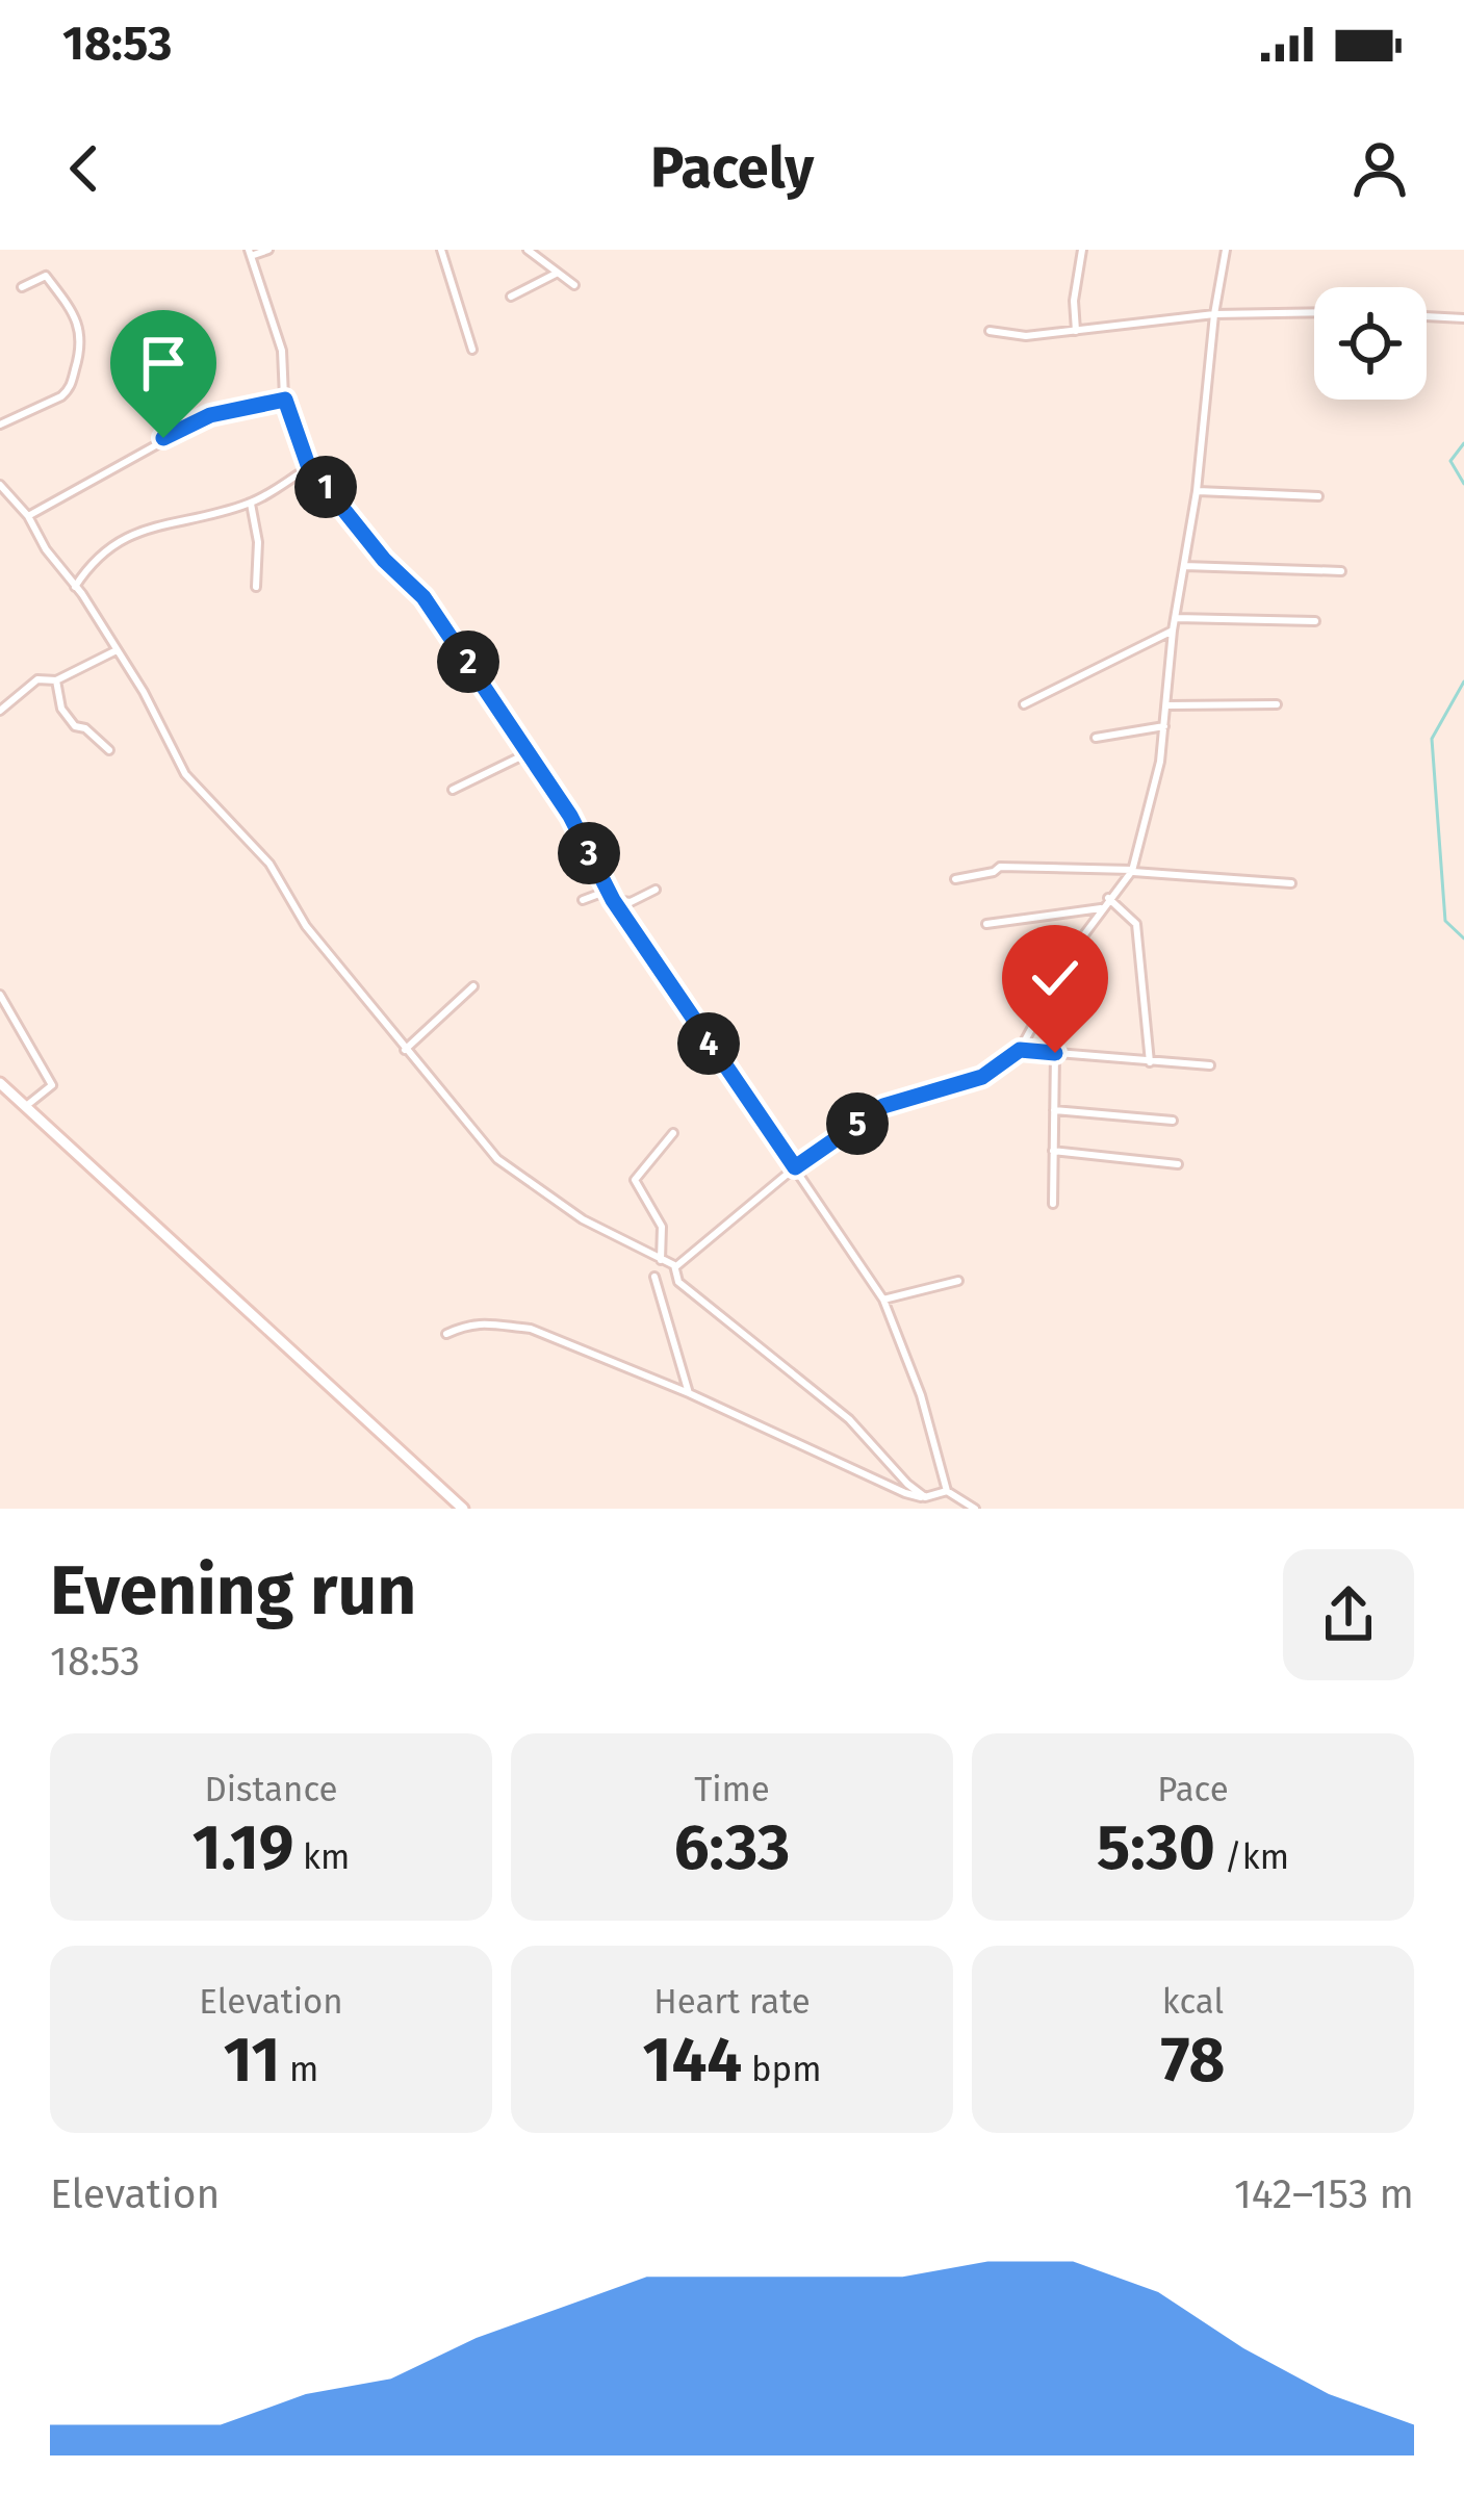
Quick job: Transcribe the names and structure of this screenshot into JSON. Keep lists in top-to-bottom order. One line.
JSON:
{"page":{"status":"18:53","header":"Pacely","pins":["1","2","3","4","5"],"heading":["Evening run","18:53"],"stats":[["Distance","1.19 km"],["Time","6:33"],["Pace","5:30 /km"],["Elevation","11 m"],["Heart rate","144 bpm"],["kcal","78"]],"chart":["Elevation","142–153 m"]}}
